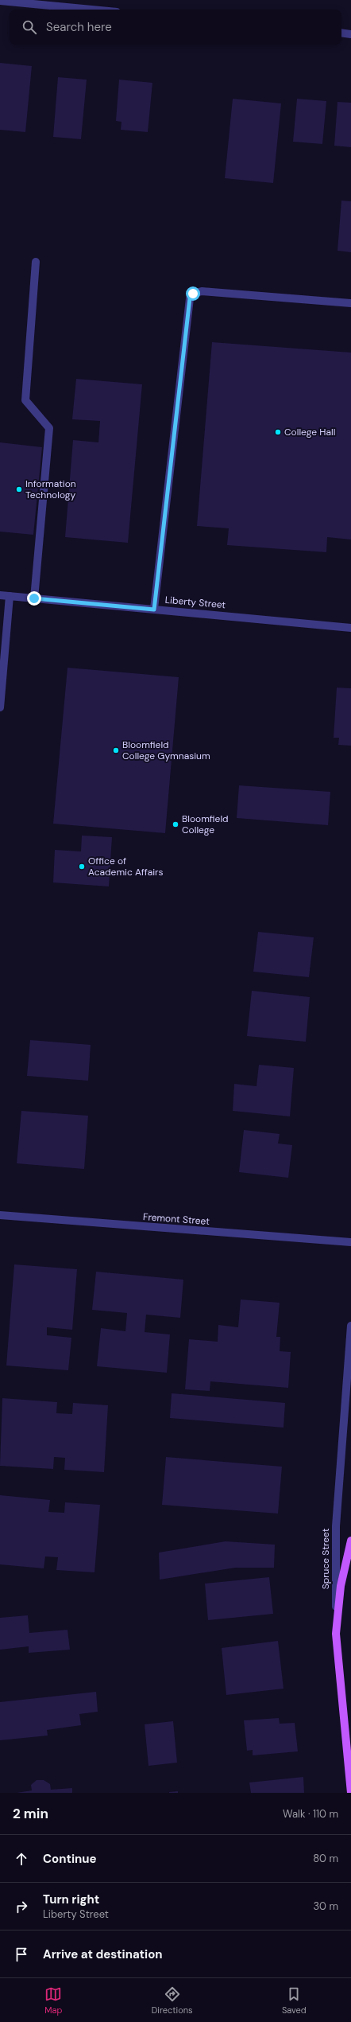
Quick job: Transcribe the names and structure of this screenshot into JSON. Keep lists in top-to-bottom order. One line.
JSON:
{"streets":{"main road":["Spruce Street"],"street":["Liberty Street","Fremont Street"]},"places":["College Hall","Information Technology","Bloomfield College Gymnasium","Bloomfield College","Office of Academic Affairs"],"page":{"search":"Search here","heading":["2 min","Walk · 110 m"],"list":[["Continue","80 m"],["Turn right","Liberty Street","30 m"],"Arrive at destination"],"nav":["Map","Directions","Saved"]}}
